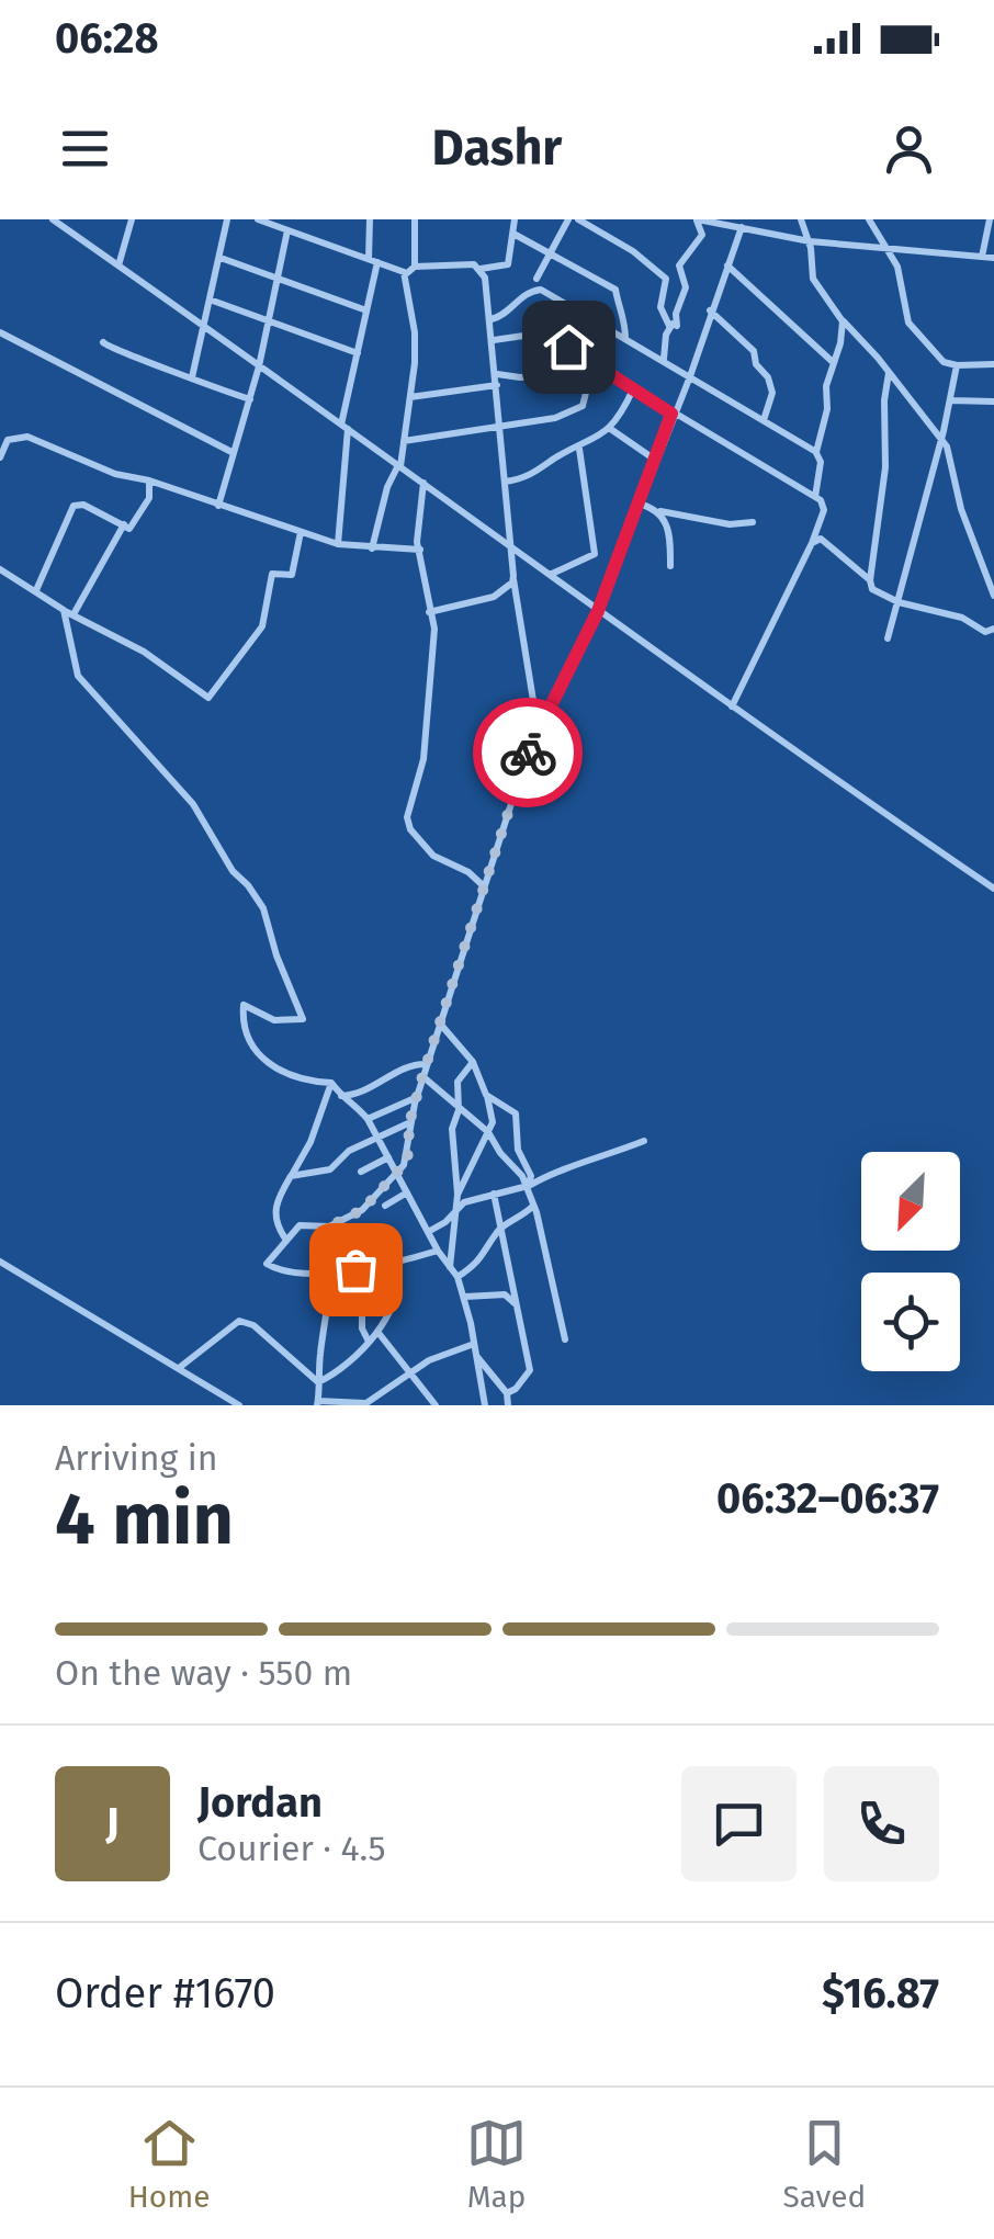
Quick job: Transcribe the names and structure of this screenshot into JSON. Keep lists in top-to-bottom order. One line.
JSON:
{"north":"bottom left","page":{"status":"06:28","header":"Dashr","heading":["4 min","Arriving in","06:32–06:37"],"panel":["Jordan","Courier · 4.5","Order #1670","$16.87"],"bar":"On the way · 550 m","round":"J","tabs":["Home","Map","Saved"]}}
